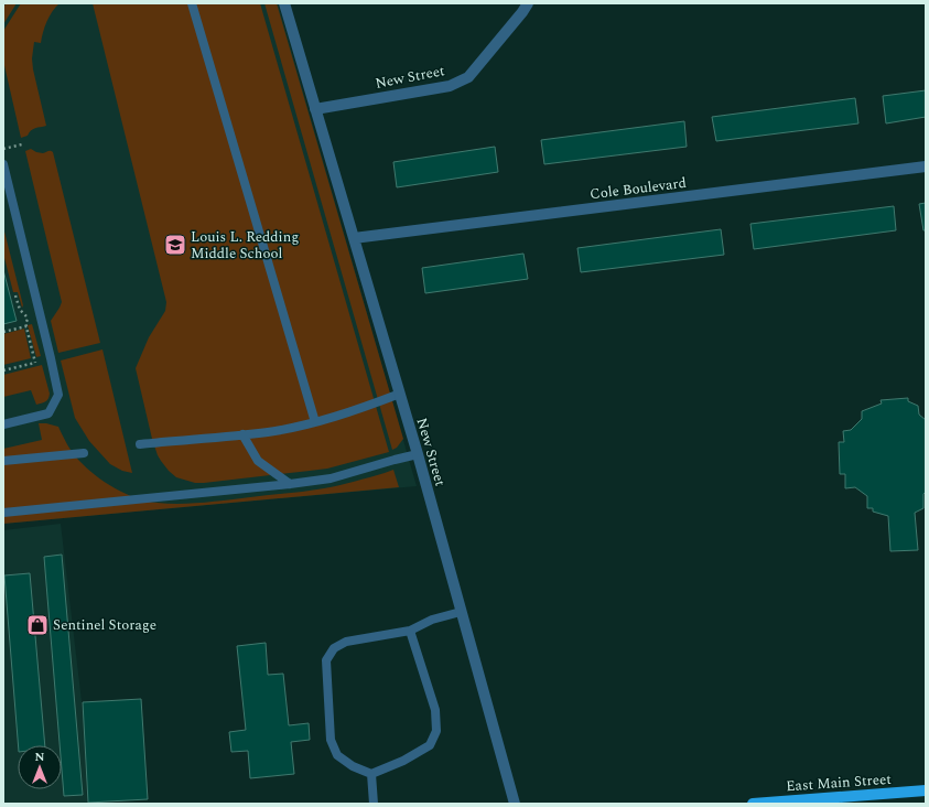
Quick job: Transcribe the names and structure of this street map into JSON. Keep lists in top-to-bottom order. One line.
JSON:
{"streets":{"main road":["East Main Street"],"street":["New Street","Cole Boulevard"]},"crossings":[["New Street","Cole Boulevard"]],"places":{"school or university":["Louis L. Redding Middle School"],"shop":["Sentinel Storage"]},"north":"top"}
